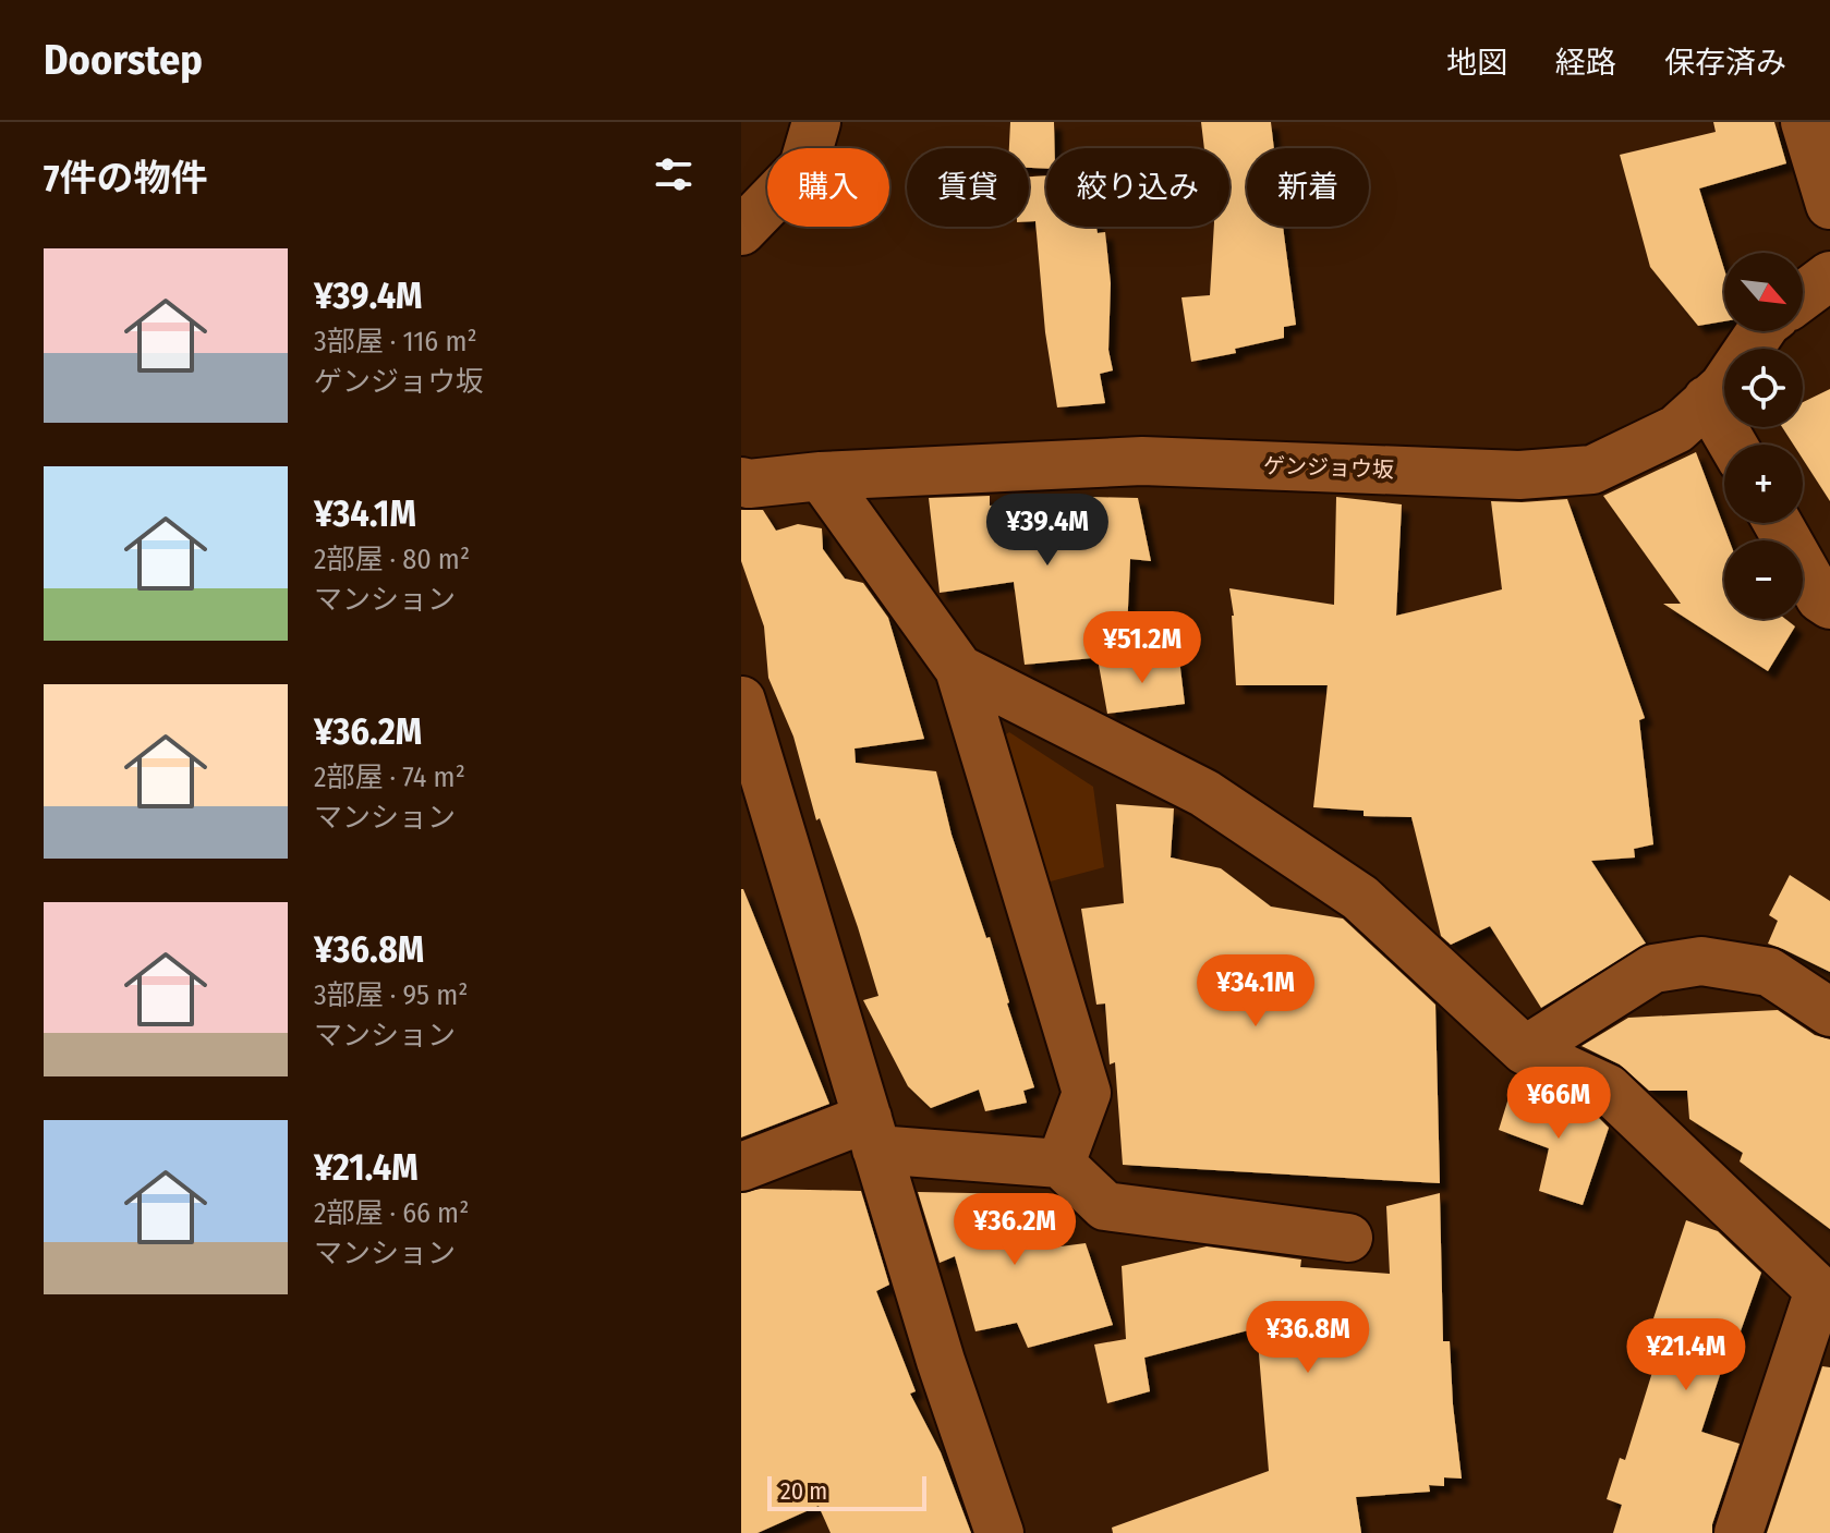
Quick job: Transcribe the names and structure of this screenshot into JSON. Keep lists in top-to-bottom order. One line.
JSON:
{"streets":{"street":["ゲンジョウ坂"]},"scale_bar":"20 m","north":"bottom right","page":{"header":"Doorstep","nav":["地図","経路","保存済み"],"heading":"7件の物件","chip":["購入","賃貸","絞り込み","新着"],"list":[{"name":"¥39.4M","note":"3部屋 · 116 m² · ゲンジョウ坂"},{"name":"¥34.1M","note":"2部屋 · 80 m² · マンション"},{"name":"¥36.2M","note":"2部屋 · 74 m² · マンション"},{"name":"¥36.8M","note":"3部屋 · 95 m² · マンション"},{"name":"¥21.4M","note":"2部屋 · 66 m² · マンション"}],"map_buttons":["+","−"],"price":["¥39.4M","¥51.2M","¥34.1M","¥66M","¥36.2M","¥36.8M","¥21.4M"],"scale":"20 m"}}
